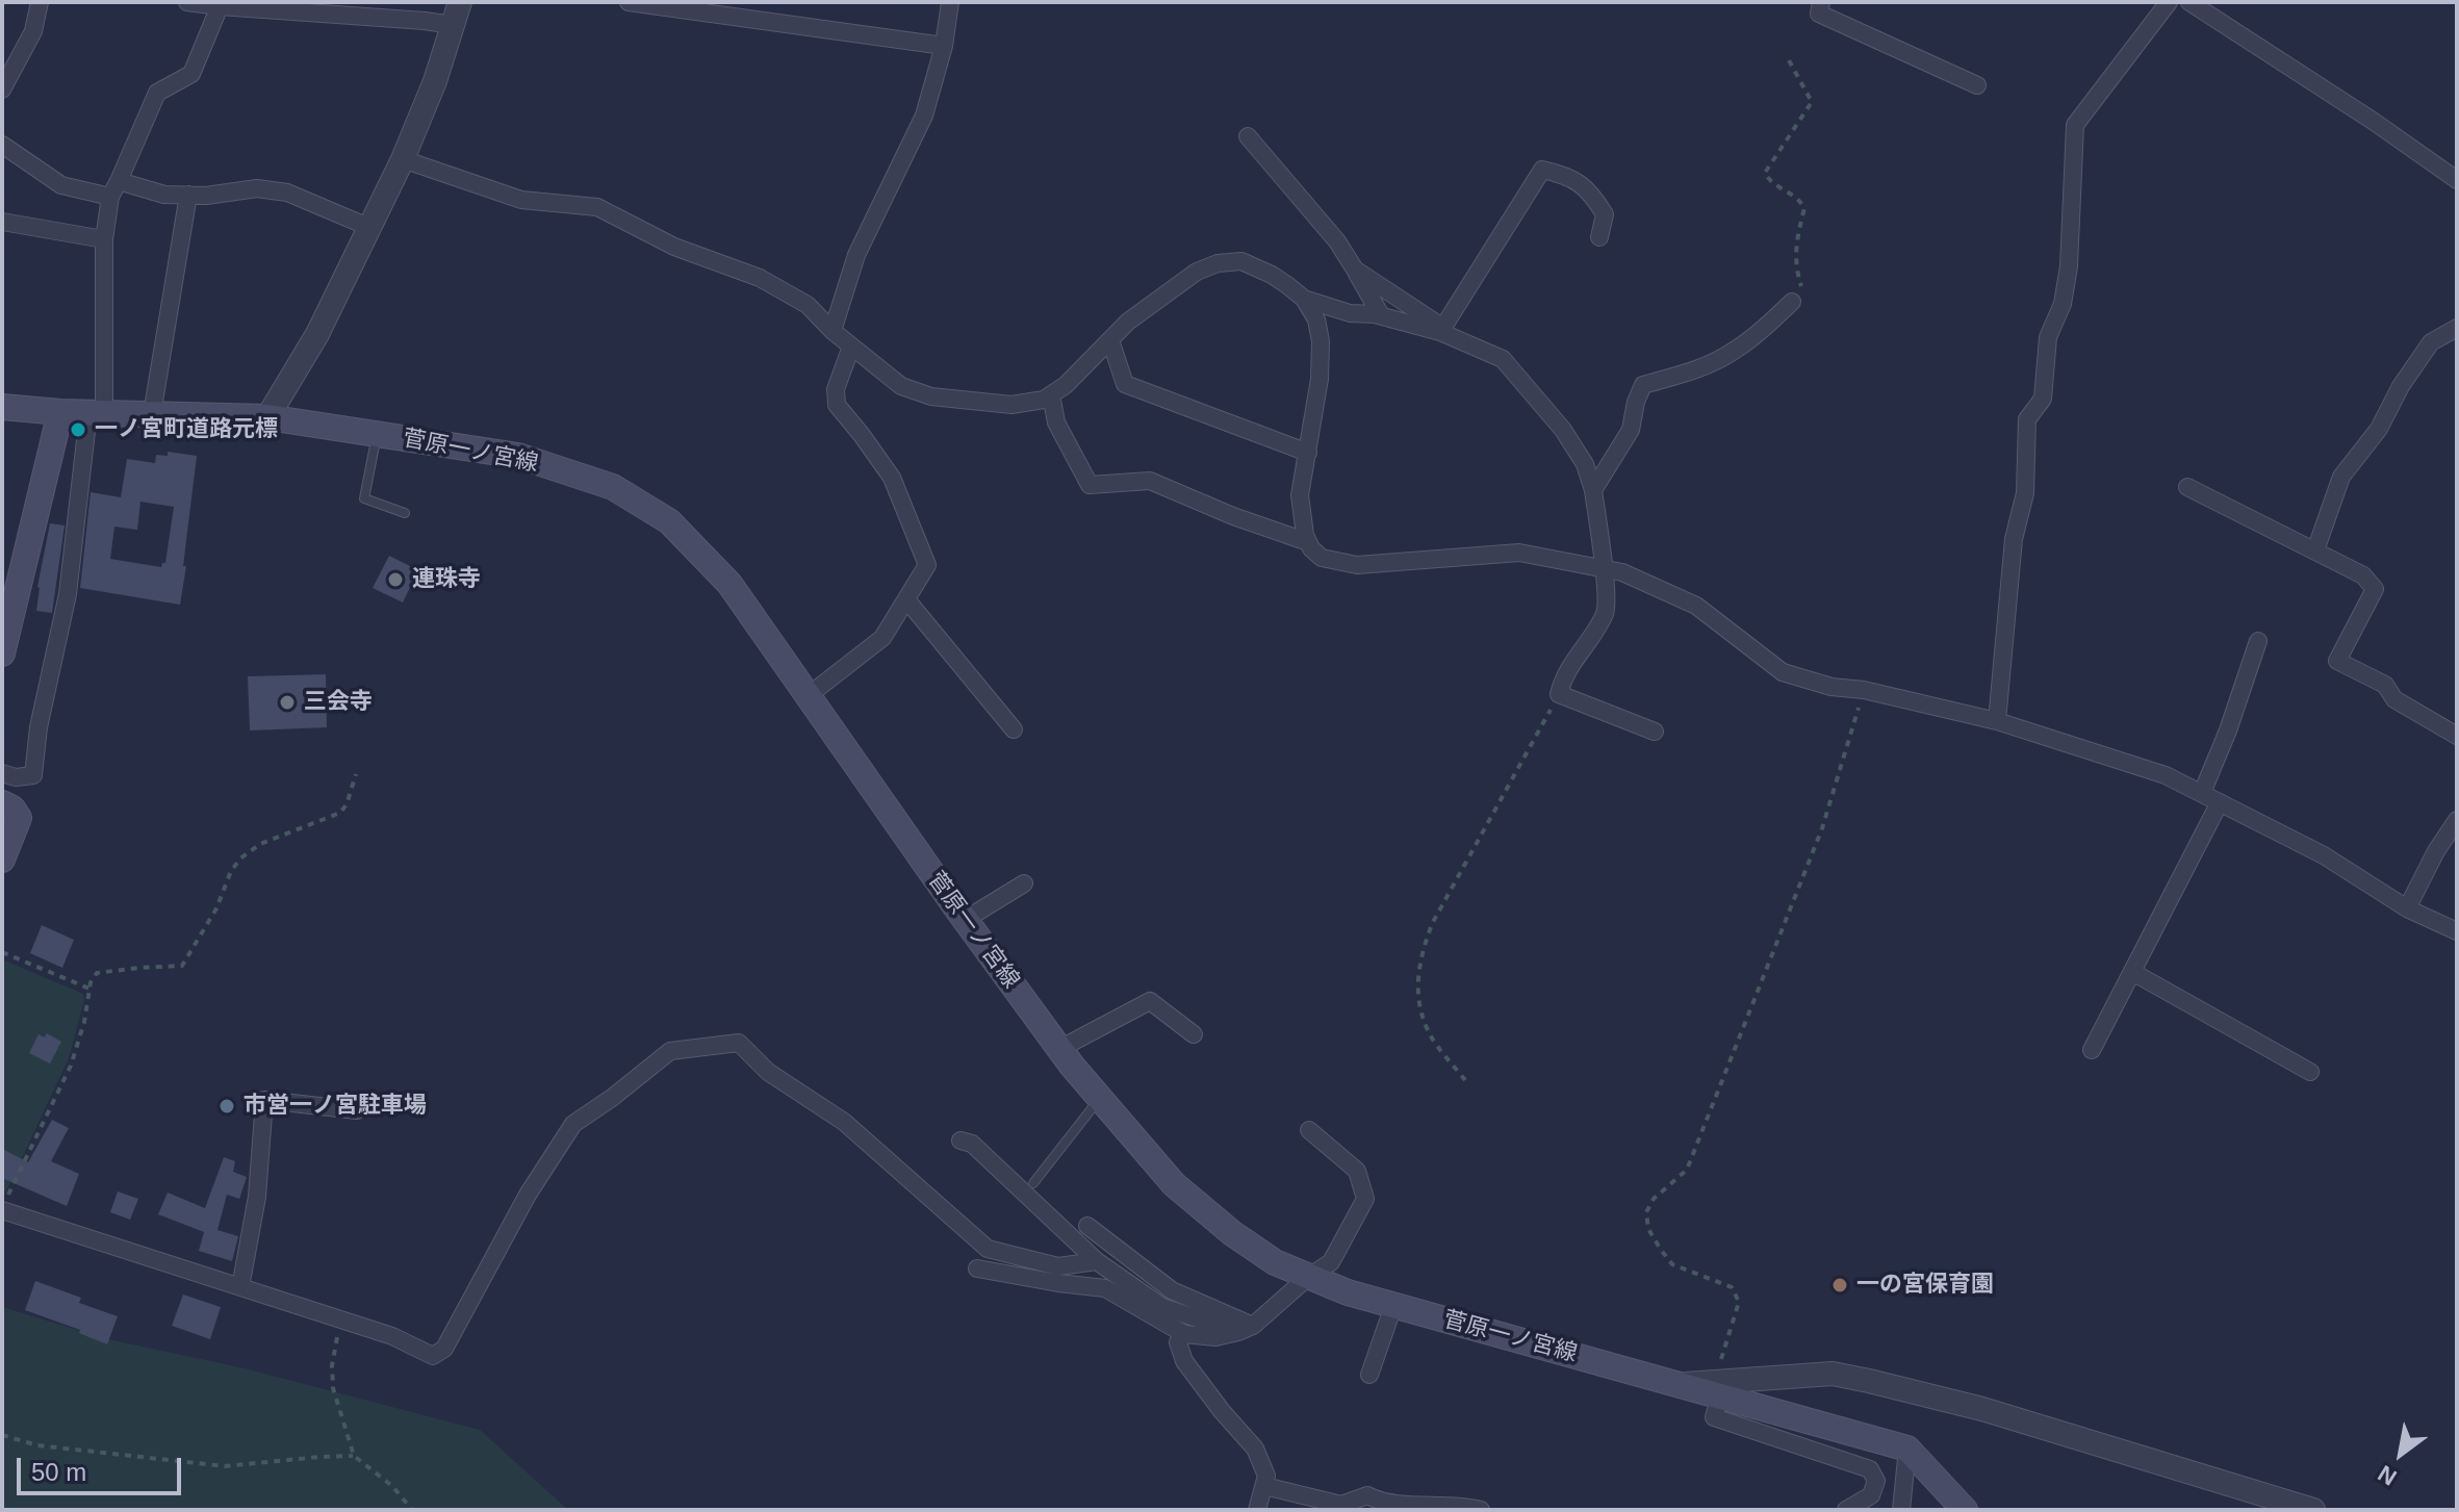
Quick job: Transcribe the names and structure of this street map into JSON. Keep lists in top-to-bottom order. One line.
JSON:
{"streets":{"main road":["菅原一ノ宮線"]},"places":["一ノ宮町道路元標","連珠寺","三会寺","市営一ノ宮駐車場","一の宮保育園"],"scale_bar":"50 m","north":"bottom left"}
